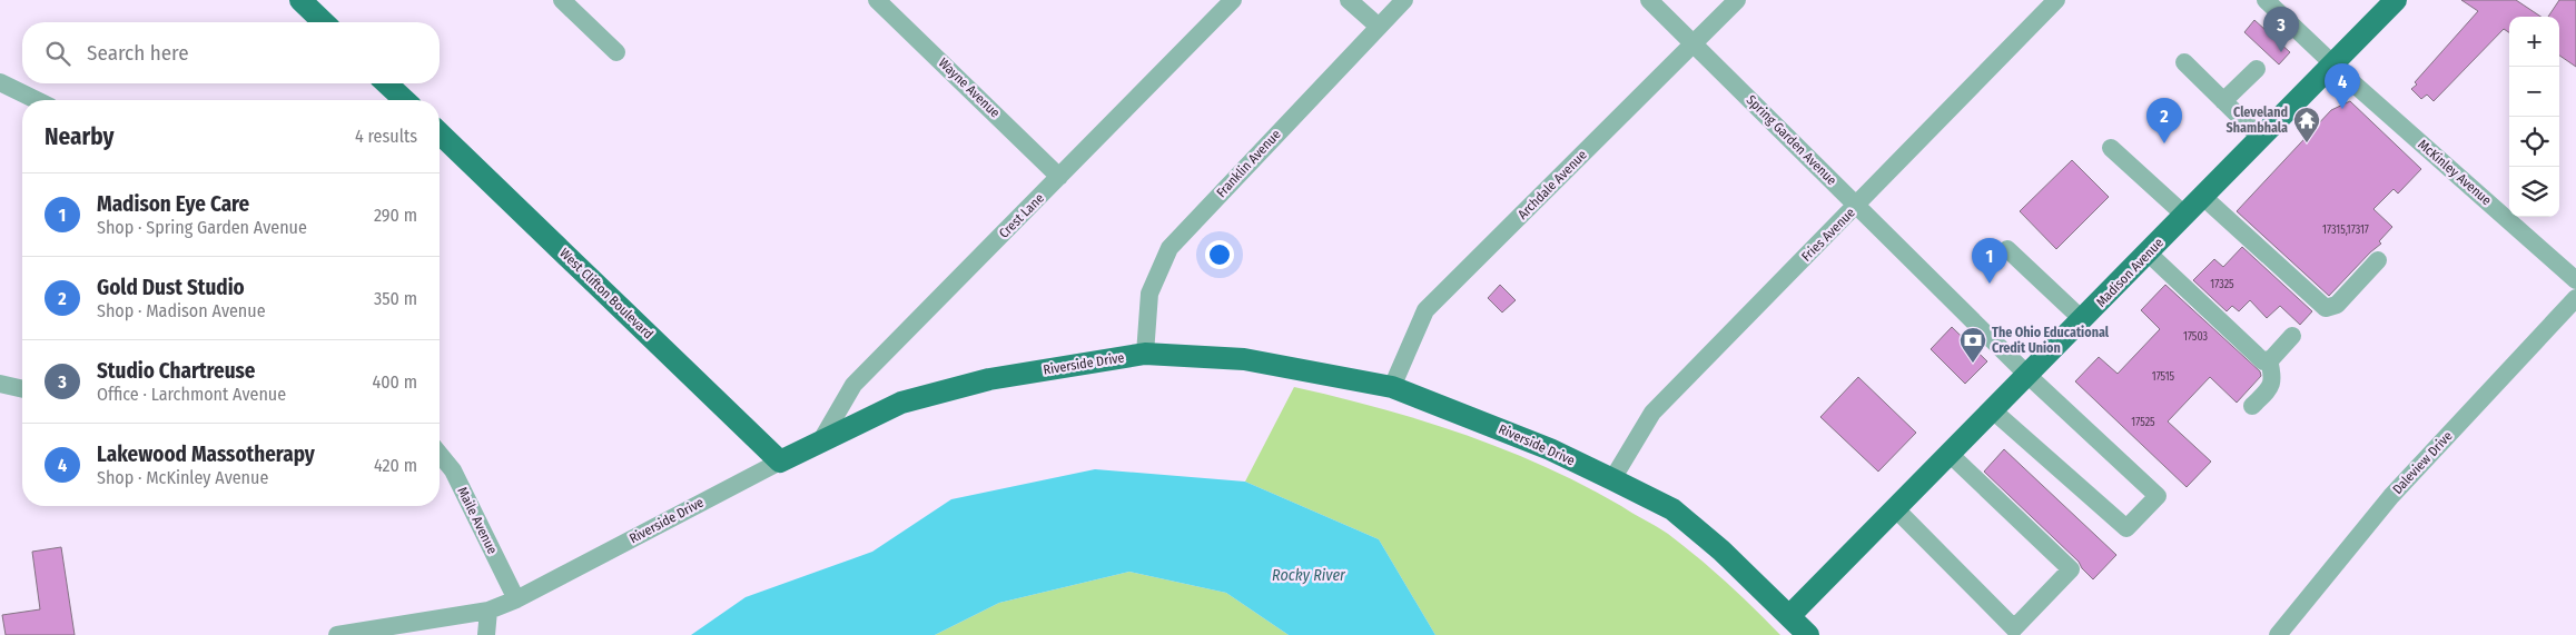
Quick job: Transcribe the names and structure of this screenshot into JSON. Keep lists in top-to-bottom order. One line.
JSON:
{"streets":{"main road":["Madison Avenue","West Clifton Boulevard","Riverside Drive"],"street":["Wayne Avenue","Spring Garden Avenue","Franklin Avenue","McKinley Avenue","Archdale Avenue","Crest Lane","Fries Avenue","Daleview Drive","Maile Avenue"]},"crossings":[["Wayne Avenue","Crest Lane"],["Spring Garden Avenue","Archdale Avenue"],["Spring Garden Avenue","Fries Avenue"],["Spring Garden Avenue","Madison Avenue"],["Franklin Avenue","Riverside Drive"],["McKinley Avenue","Madison Avenue"],["Archdale Avenue","Riverside Drive"],["Crest Lane","Riverside Drive"],["Fries Avenue","Riverside Drive"],["Madison Avenue","Riverside Drive"],["West Clifton Boulevard","Riverside Drive"],["Riverside Drive","Maile Avenue"]],"water":["Rocky River"],"places":{"temple":["Cleveland Shambhala"],"bank":["The Ohio Educational Credit Union"]},"house_numbers":["17315,17317","17325","17503","17515","17525"],"page":{"pins":["3","4","2","1"],"map_buttons":["+","−"],"search":"Search here","heading":["Nearby","4 results"],"list":[{"mark":"1","name":"Madison Eye Care","note":"Shop · Spring Garden Avenue","value":"290 m"},{"mark":"2","name":"Gold Dust Studio","note":"Shop · Madison Avenue","value":"350 m"},{"mark":"3","name":"Studio Chartreuse","note":"Office · Larchmont Avenue","value":"400 m"},{"mark":"4","name":"Lakewood Massotherapy","note":"Shop · McKinley Avenue","value":"420 m"}]}}
